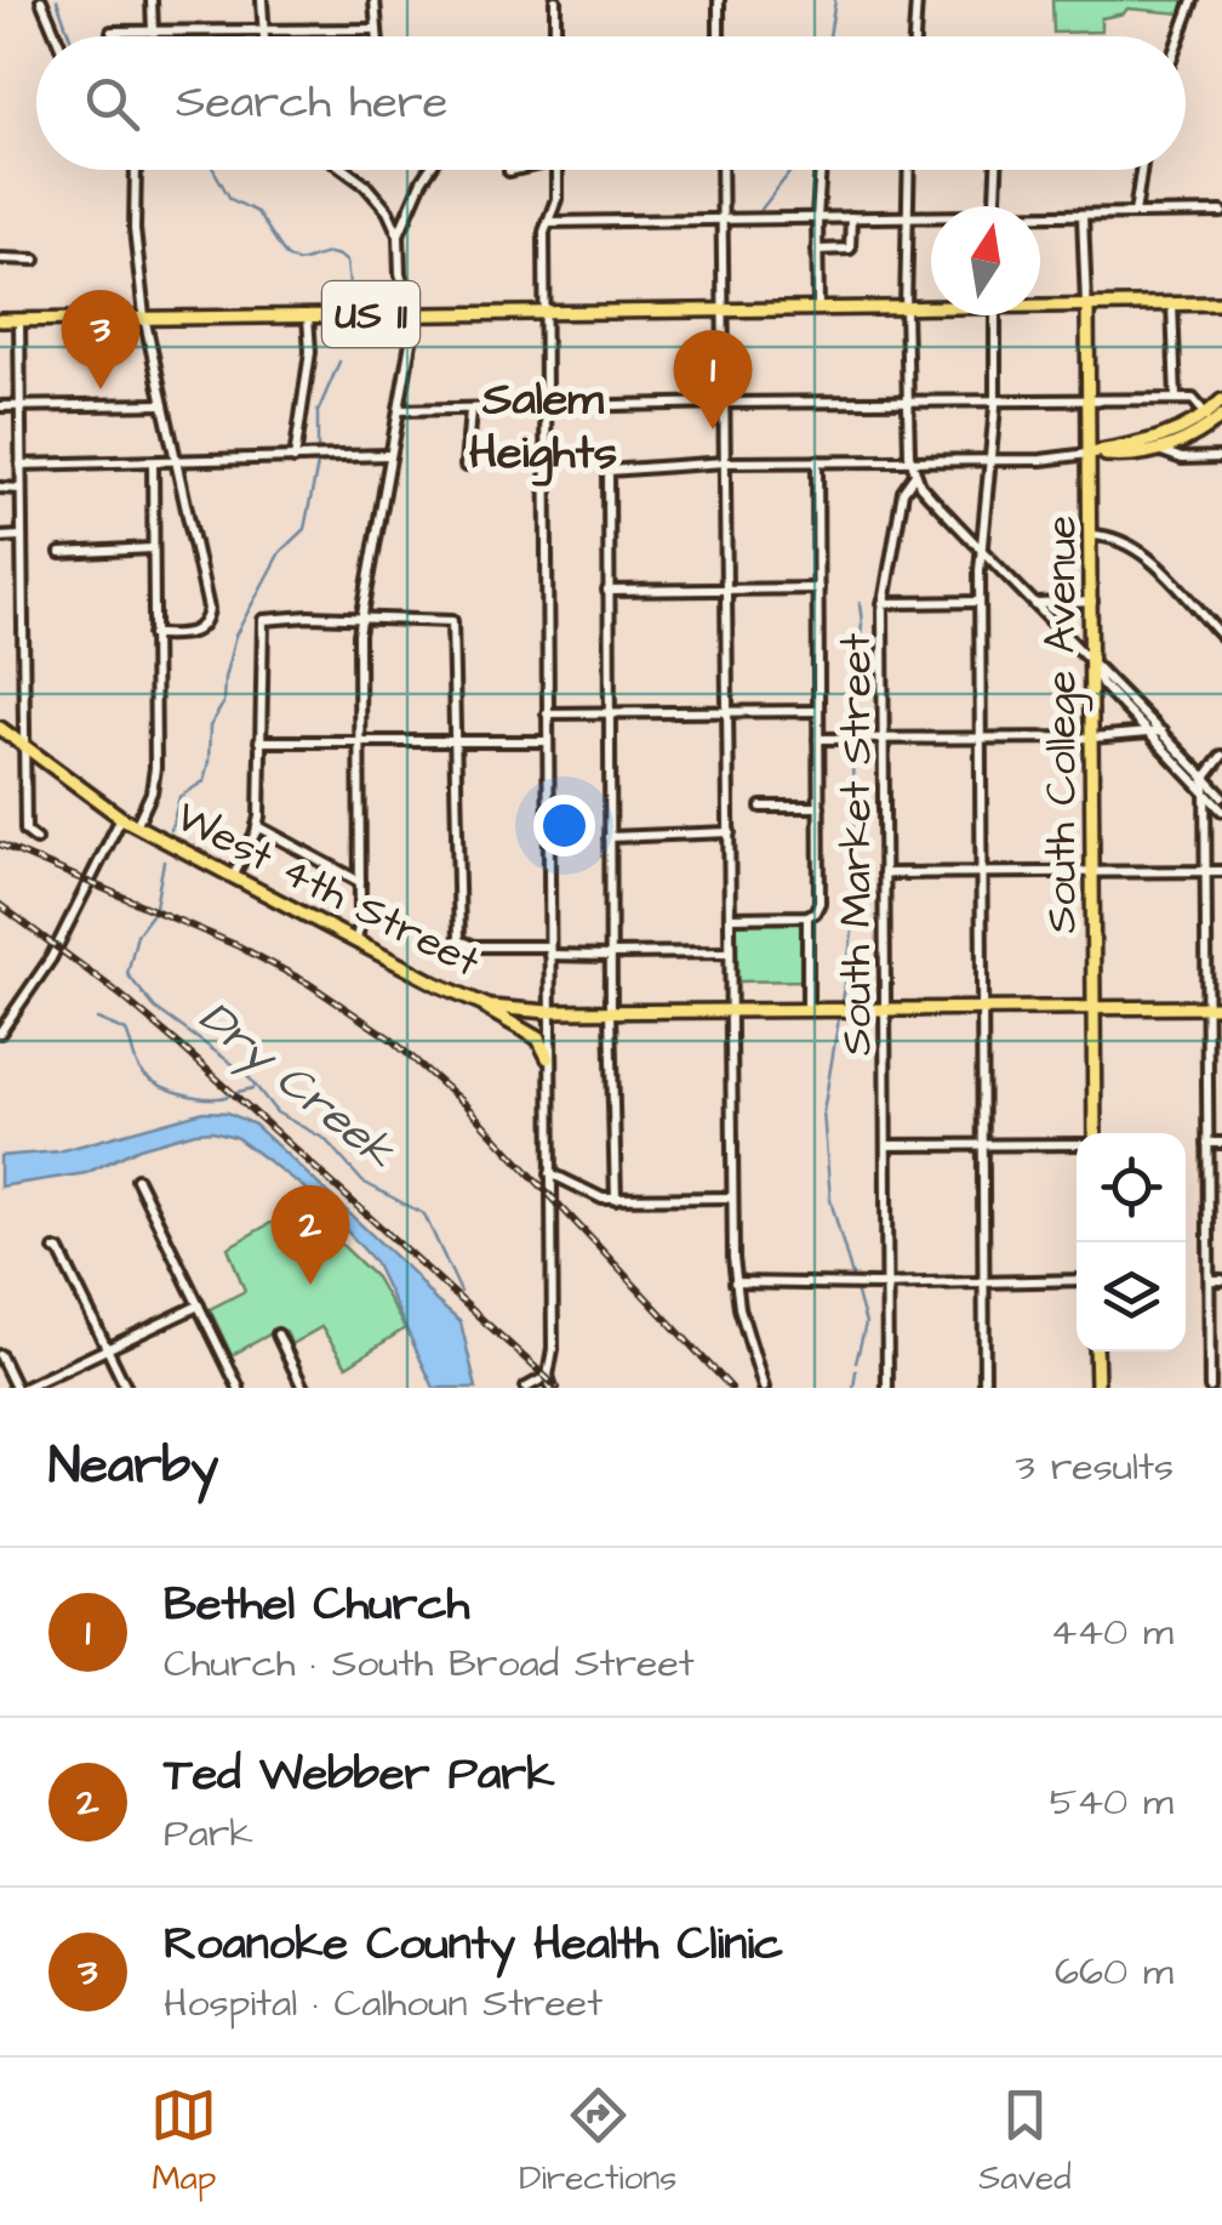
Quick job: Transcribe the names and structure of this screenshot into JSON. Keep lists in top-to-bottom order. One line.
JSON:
{"streets":{"main road":["US 11","South College Avenue","West 4th Street"],"street":["South Market Street"]},"crossings":[["US 11","South College Avenue"],["South College Avenue","West 4th Street"],["South Market Street","West 4th Street"]],"districts":["Salem Heights"],"water":["Dry Creek"],"north":"top","page":{"search":"Search here","pins":["3","1","2"],"heading":["Nearby","3 results"],"list":[{"mark":"1","name":"Bethel Church","note":"Church · South Broad Street","value":"440 m"},{"mark":"2","name":"Ted Webber Park","note":"Park","value":"540 m"},{"mark":"3","name":"Roanoke County Health Clinic","note":"Hospital · Calhoun Street","value":"660 m"}],"nav":["Map","Directions","Saved"]}}
